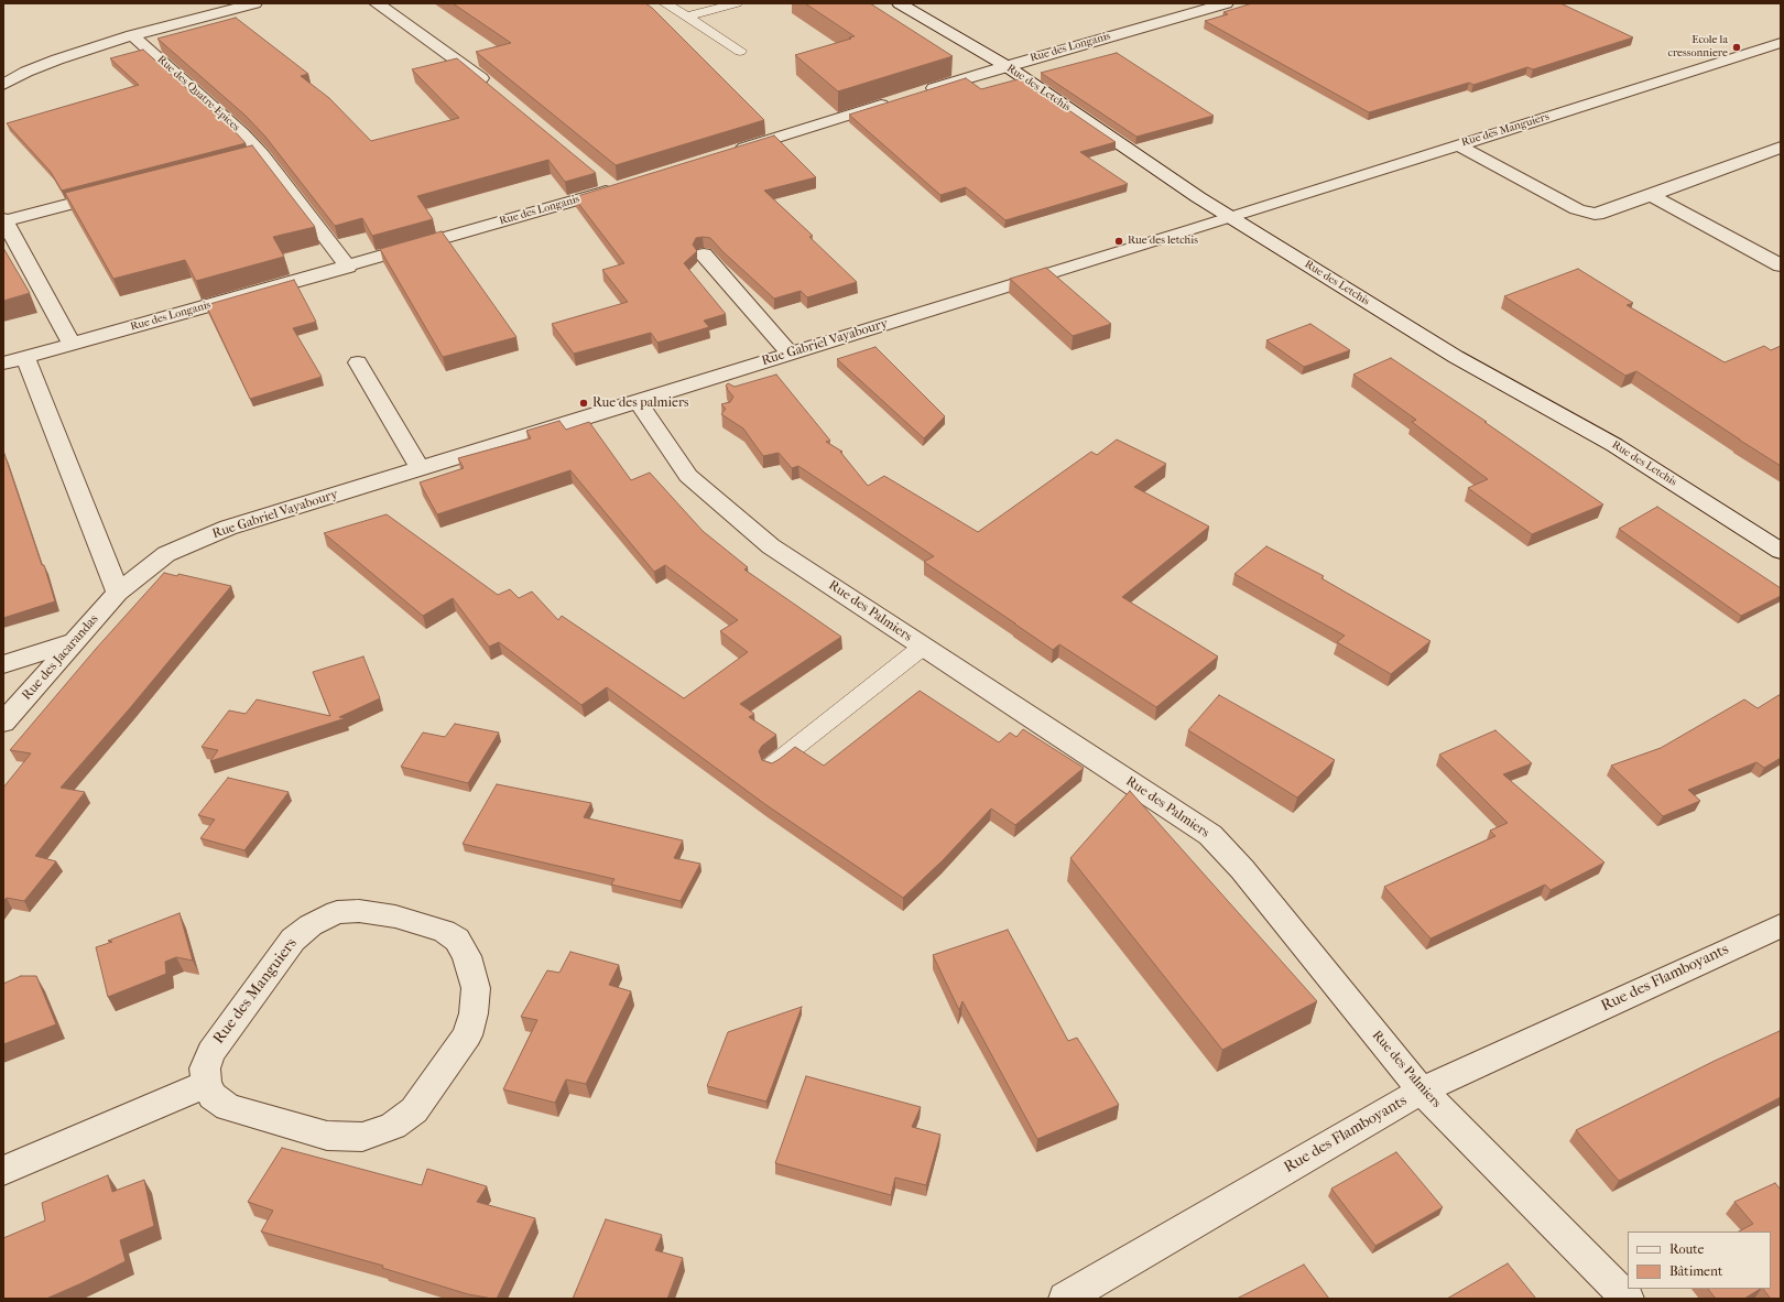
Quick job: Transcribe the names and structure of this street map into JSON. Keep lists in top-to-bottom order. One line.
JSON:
{"streets":{"street":["Rue des Longanis","Rue des Letchis","Rue des Quatre-Epices","Rue des Manguiers","Rue Gabriel Vayaboury","Rue des Palmiers","Rue des Jacarandas","Rue des Flamboyants"]},"crossings":[["Rue des Longanis","Rue des Letchis"],["Rue des Longanis","Rue des Quatre-Epices"],["Rue des Letchis","Rue des Manguiers"],["Rue des Letchis","Rue Gabriel Vayaboury"],["Rue des Manguiers","Rue Gabriel Vayaboury"],["Rue Gabriel Vayaboury","Rue des Palmiers"],["Rue Gabriel Vayaboury","Rue des Jacarandas"],["Rue des Palmiers","Rue des Flamboyants"]],"places":["Ecole la cressonniere","Rue des letchis","Rue des palmiers"],"legend":["Route","Bâtiment"]}
